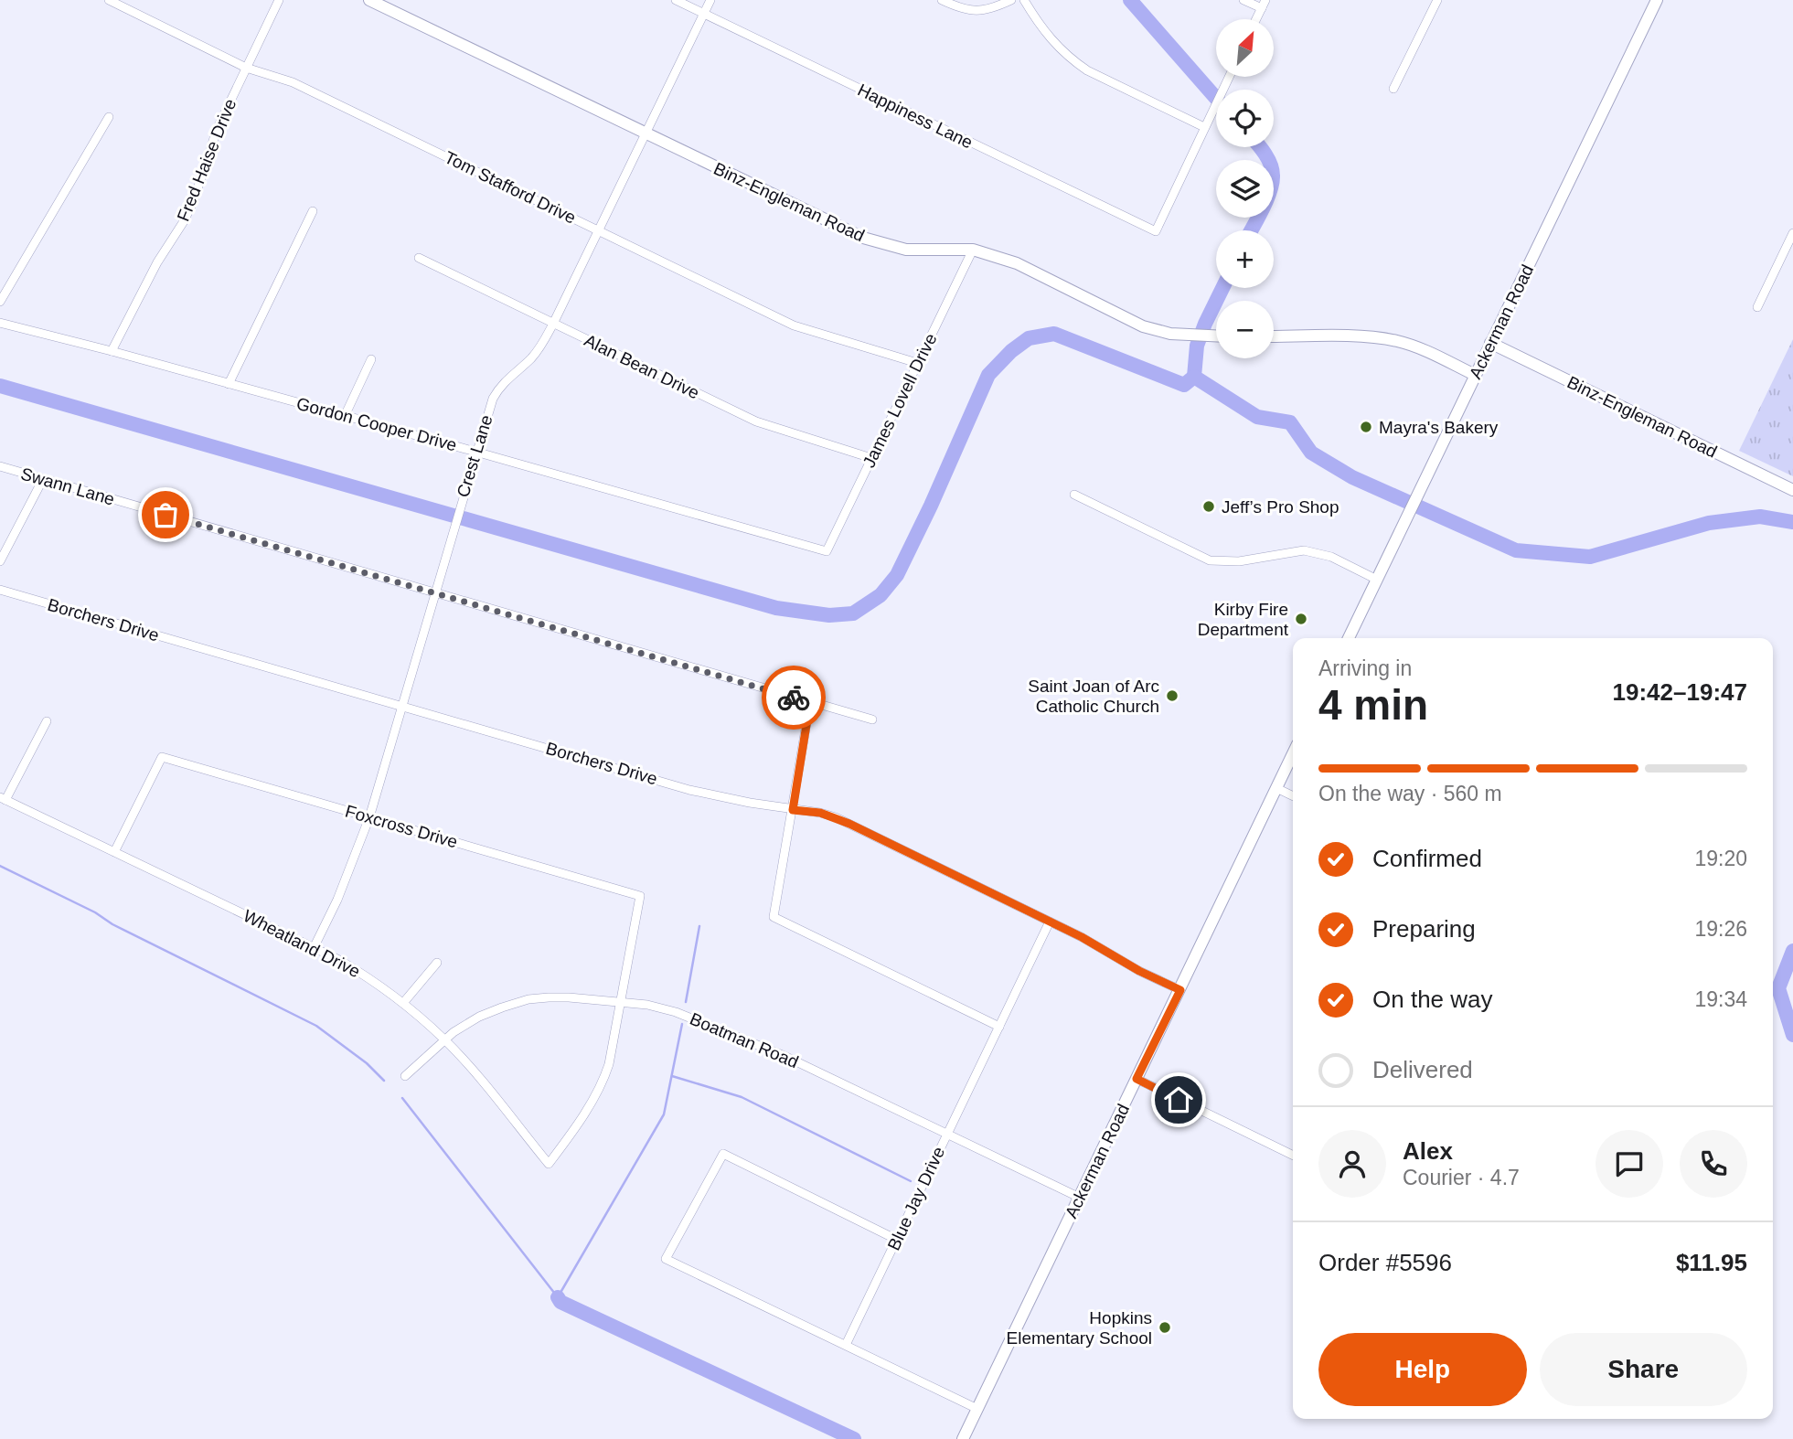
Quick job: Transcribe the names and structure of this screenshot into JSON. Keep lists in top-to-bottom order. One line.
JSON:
{"streets":{"street":["Happiness Lane","Fred Haise Drive","Tom Stafford Drive","Binz-Engleman Road","Ackerman Road","Alan Bean Drive","James Lovell Drive","Gordon Cooper Drive","Crest Lane","Swann Lane","Borchers Drive","Foxcross Drive","Wheatland Drive","Boatman Road","Blue Jay Drive"]},"crossings":[["Happiness Lane","Crest Lane"],["Fred Haise Drive","Tom Stafford Drive"],["Fred Haise Drive","Gordon Cooper Drive"],["Tom Stafford Drive","James Lovell Drive"],["Tom Stafford Drive","Crest Lane"],["Binz-Engleman Road","Ackerman Road"],["Binz-Engleman Road","James Lovell Drive"],["Binz-Engleman Road","Crest Lane"],["Ackerman Road","Borchers Drive"],["Ackerman Road","Boatman Road"],["Alan Bean Drive","James Lovell Drive"],["Alan Bean Drive","Crest Lane"],["James Lovell Drive","Gordon Cooper Drive"],["Gordon Cooper Drive","Crest Lane"],["Crest Lane","Swann Lane"],["Crest Lane","Borchers Drive"],["Crest Lane","Foxcross Drive"],["Crest Lane","Wheatland Drive"],["Borchers Drive","Blue Jay Drive"],["Foxcross Drive","Wheatland Drive"],["Foxcross Drive","Boatman Road"],["Wheatland Drive","Boatman Road"],["Boatman Road","Blue Jay Drive"]],"places":["Mayra's Bakery","Jeff’s Pro Shop","Kirby Fire Department","Saint Joan of Arc Catholic Church","Hopkins Elementary School"],"north":"top right","page":{"map_buttons":["+","−"],"heading":["4 min","Arriving in","19:42–19:47"],"panel":["Alex","Courier · 4.7","Order #5596","$11.95"],"bar":"On the way · 560 m","list":[["Confirmed","19:20"],["Preparing","19:26"],["On the way","19:34"],"Delivered"],"buttons":["Help","Share"]}}
